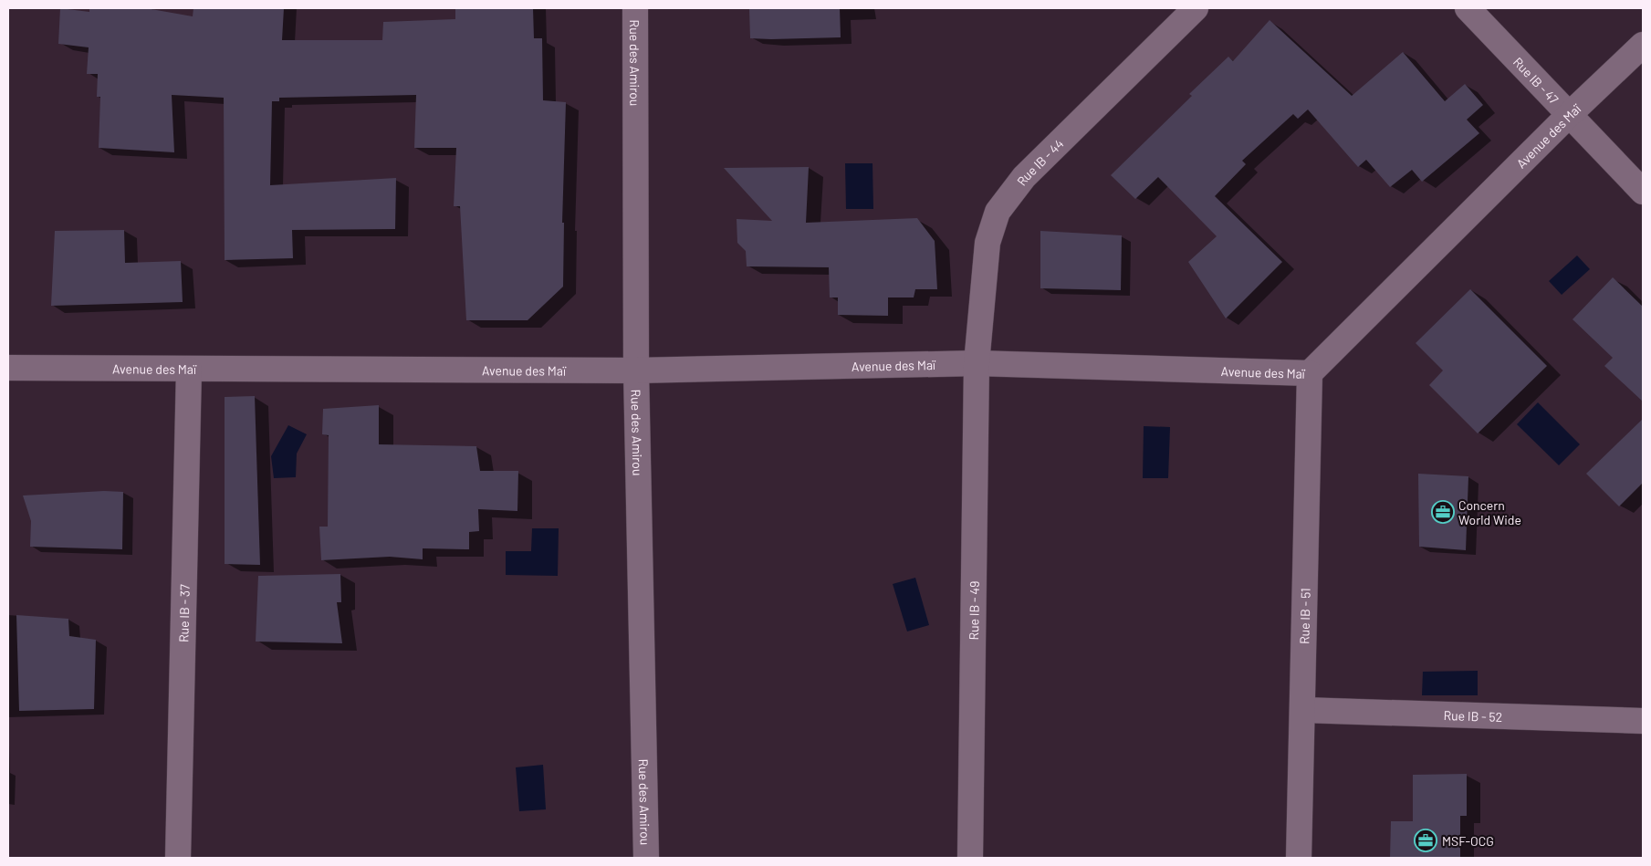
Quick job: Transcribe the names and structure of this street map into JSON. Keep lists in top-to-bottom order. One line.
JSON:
{"streets":{"street":["Rue des Amirou","Rue IB - 47","Avenue des Maï","Rue IB - 44","Rue IB - 49","Rue IB - 37","Rue IB - 51","Rue IB - 52"]},"crossings":[["Rue des Amirou","Avenue des Maï"],["Rue IB - 47","Avenue des Maï"],["Avenue des Maï","Rue IB - 44"],["Avenue des Maï","Rue IB - 49"],["Avenue des Maï","Rue IB - 37"],["Avenue des Maï","Rue IB - 51"],["Rue IB - 44","Rue IB - 49"],["Rue IB - 51","Rue IB - 52"]],"places":{"office":["Concern World Wide","MSF-OCG"]}}
